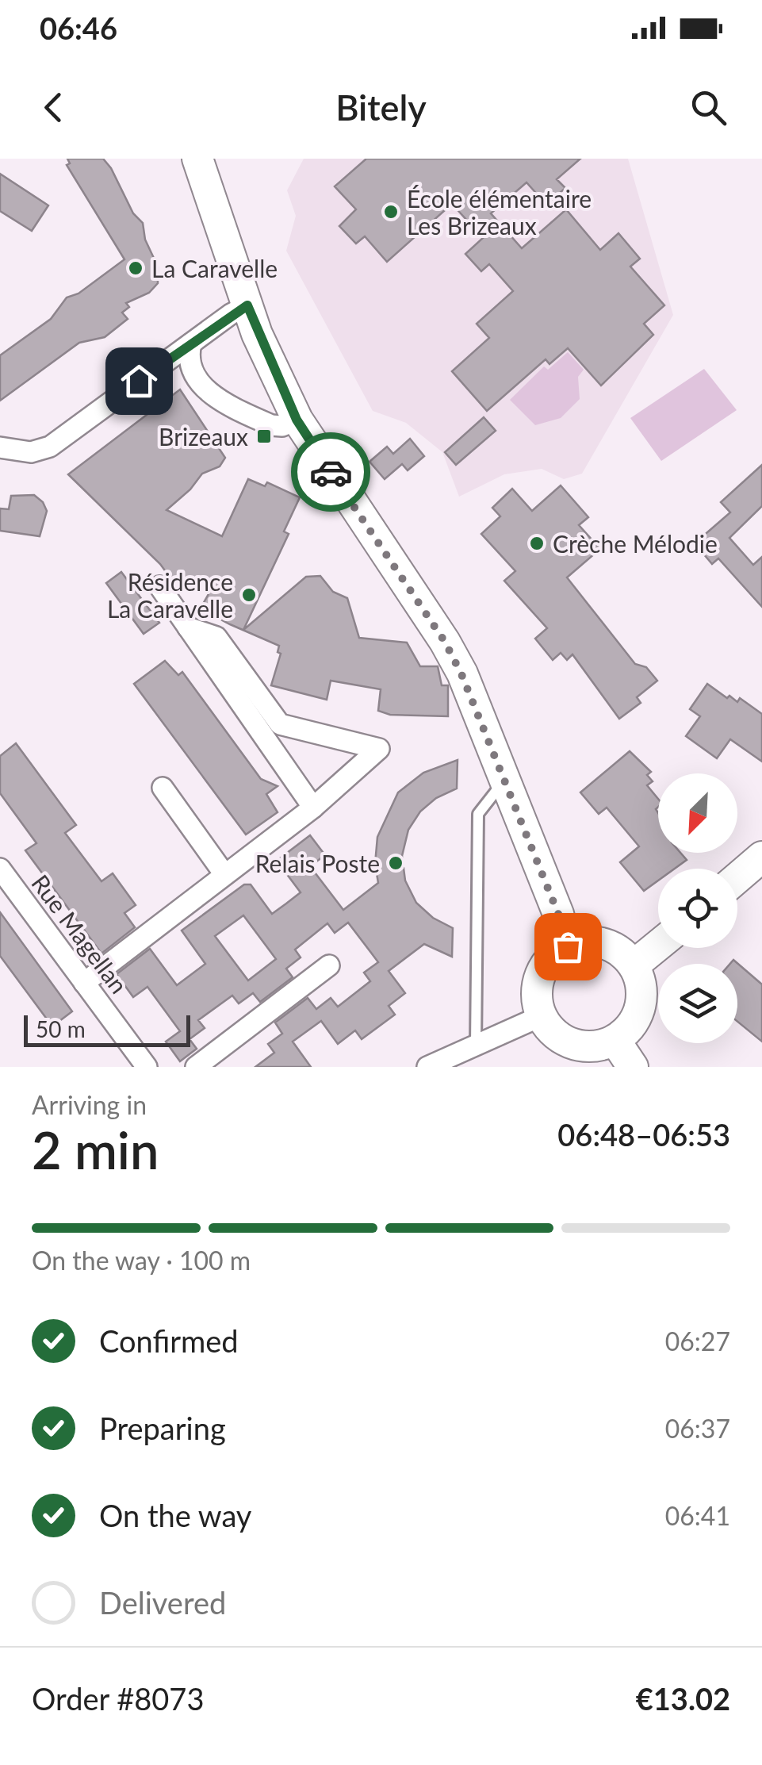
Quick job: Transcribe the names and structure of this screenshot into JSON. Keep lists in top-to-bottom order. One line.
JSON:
{"streets":{"street":["Rue Magellan"]},"places":{"other":["École élémentaire Les Brizeaux","La Caravelle","Crèche Mélodie","Résidence La Caravelle","Relais Poste"],"transit":["Brizeaux"]},"scale_bar":"50 m","north":"bottom left","page":{"status":"06:46","header":"Bitely","scale":"50 m","heading":["2 min","Arriving in","06:48–06:53"],"panel":["Order #8073","€13.02"],"bar":"On the way · 100 m","list":[["Confirmed","06:27"],["Preparing","06:37"],["On the way","06:41"],"Delivered"]}}
